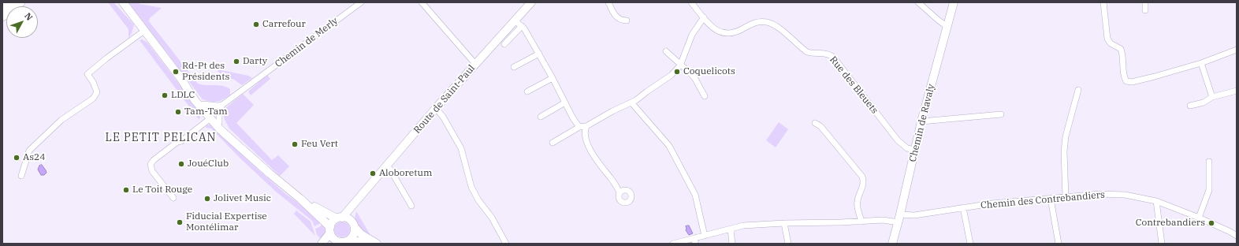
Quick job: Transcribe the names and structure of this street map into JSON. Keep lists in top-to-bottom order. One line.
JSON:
{"streets":{"main road":["Route de Saint-Paul","Chemin de Ravaly"],"street":["Chemin de Merly","Rue des Bleuets","Chemin des Contrebandiers"]},"crossings":[["Rue des Bleuets","Chemin de Ravaly"],["Chemin de Ravaly","Chemin des Contrebandiers"]],"districts":["LE PETIT PELICAN"],"places":["Carrefour","Darty","Rd-Pt des Présidents","Coquelicots","LDLC","Tam-Tam","Feu Vert","As24","JouéClub","Aloboretum","Le Toit Rouge","Jolivet Music","Fiducial Expertise Montélimar","Contrebandiers"],"north":"top right"}
